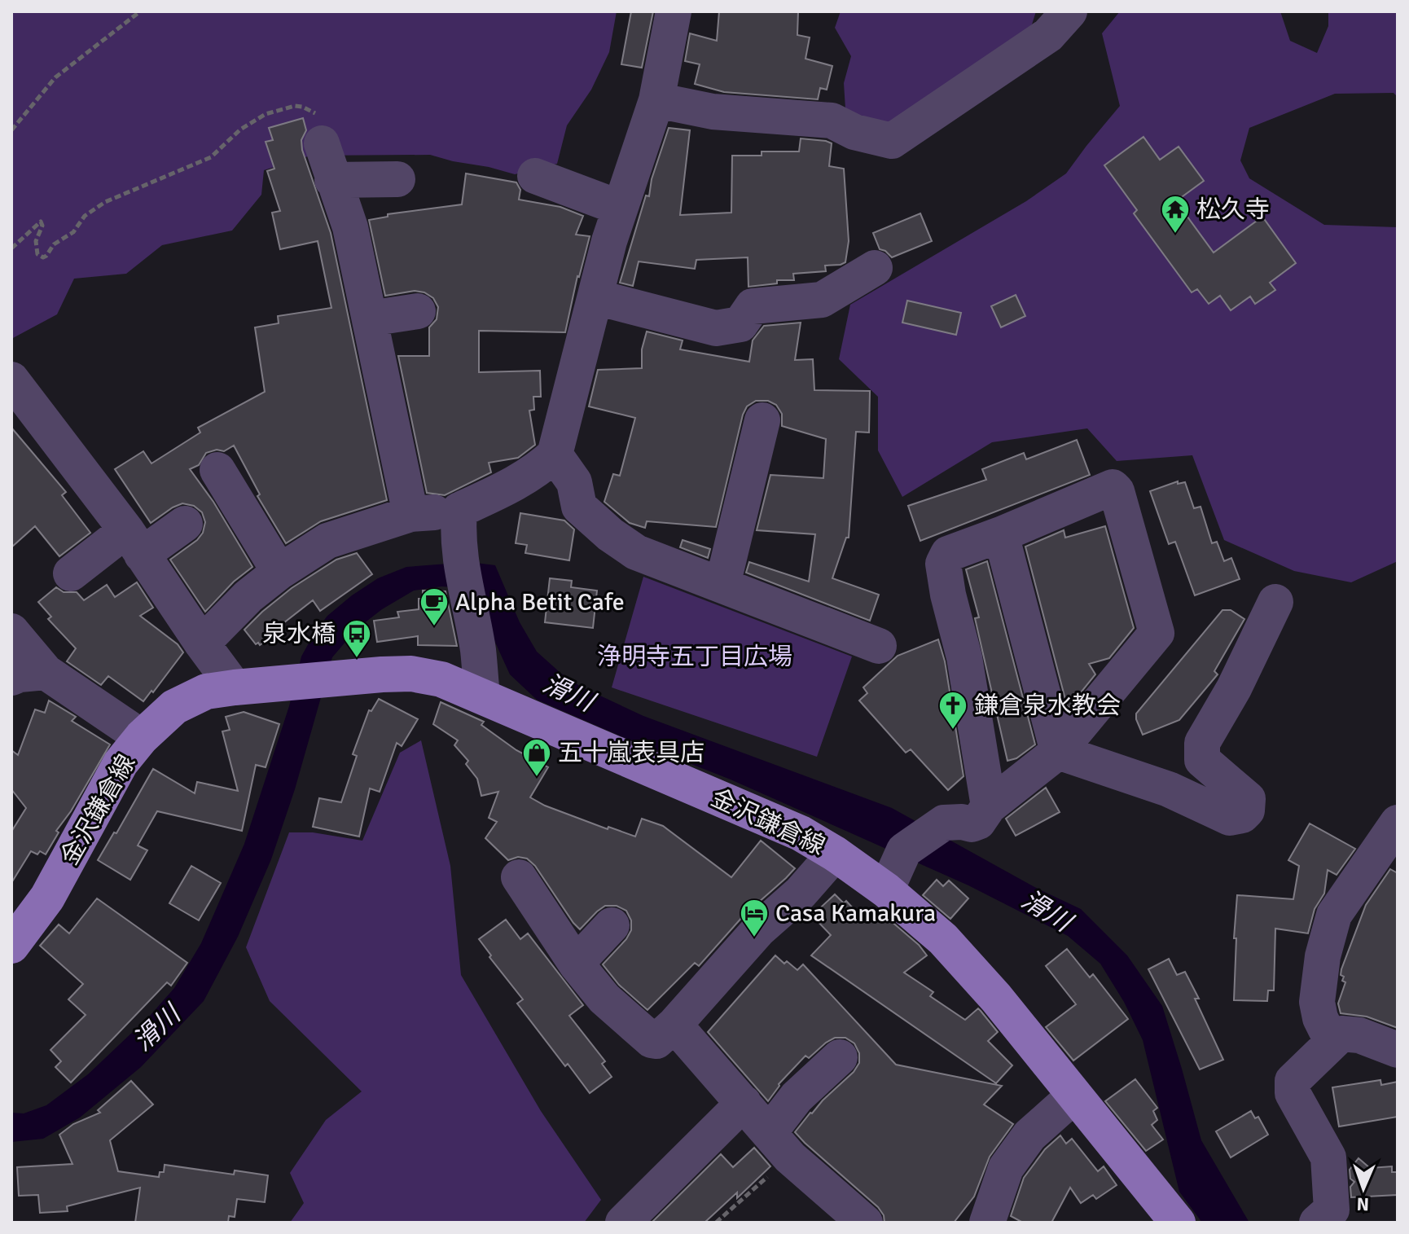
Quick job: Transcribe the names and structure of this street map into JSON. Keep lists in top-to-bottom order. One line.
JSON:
{"streets":{"main road":["金沢鎌倉線"]},"water":["滑川"],"parks":["浄明寺五丁目広場"],"places":{"temple":["松久寺"],"cafe":["Alpha Betit Cafe"],"bus stop":["泉水橋"],"church":["鎌倉泉水教会"],"shop":["五十嵐表具店"],"hotel":["Casa Kamakura"]},"north":"bottom"}
